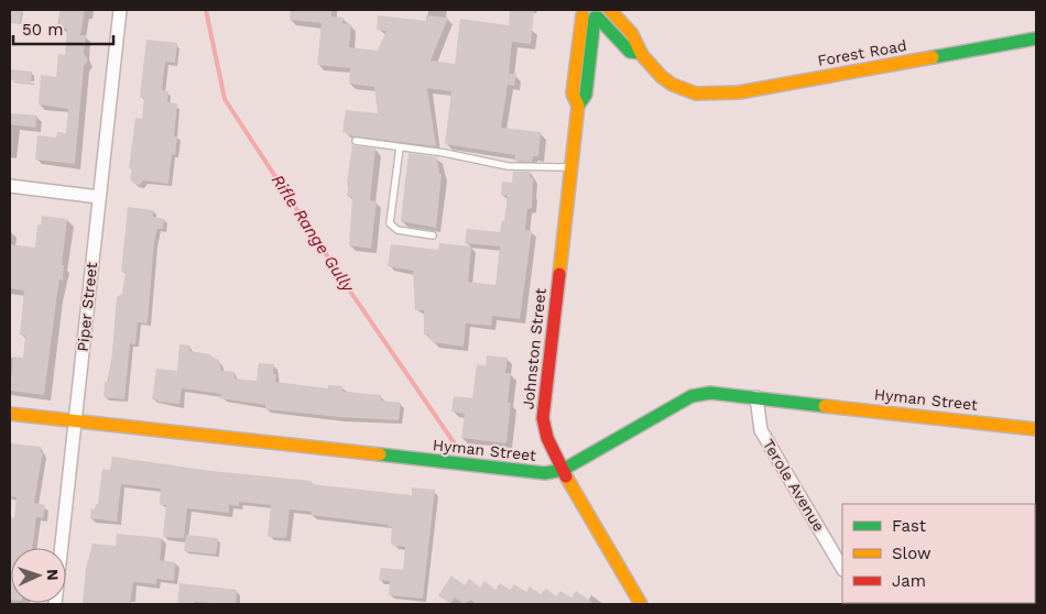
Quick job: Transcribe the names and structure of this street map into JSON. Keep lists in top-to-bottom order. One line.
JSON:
{"streets":{"street":["Forest Road","Piper Street","Johnston Street","Hyman Street","Terole Avenue"]},"crossings":[["Forest Road","Johnston Street"],["Piper Street","Hyman Street"],["Johnston Street","Hyman Street"],["Hyman Street","Terole Avenue"]],"water":["Rifle Range Gully"],"legend":["Fast","Slow","Jam"],"scale_bar":"50 m","north":"right"}
